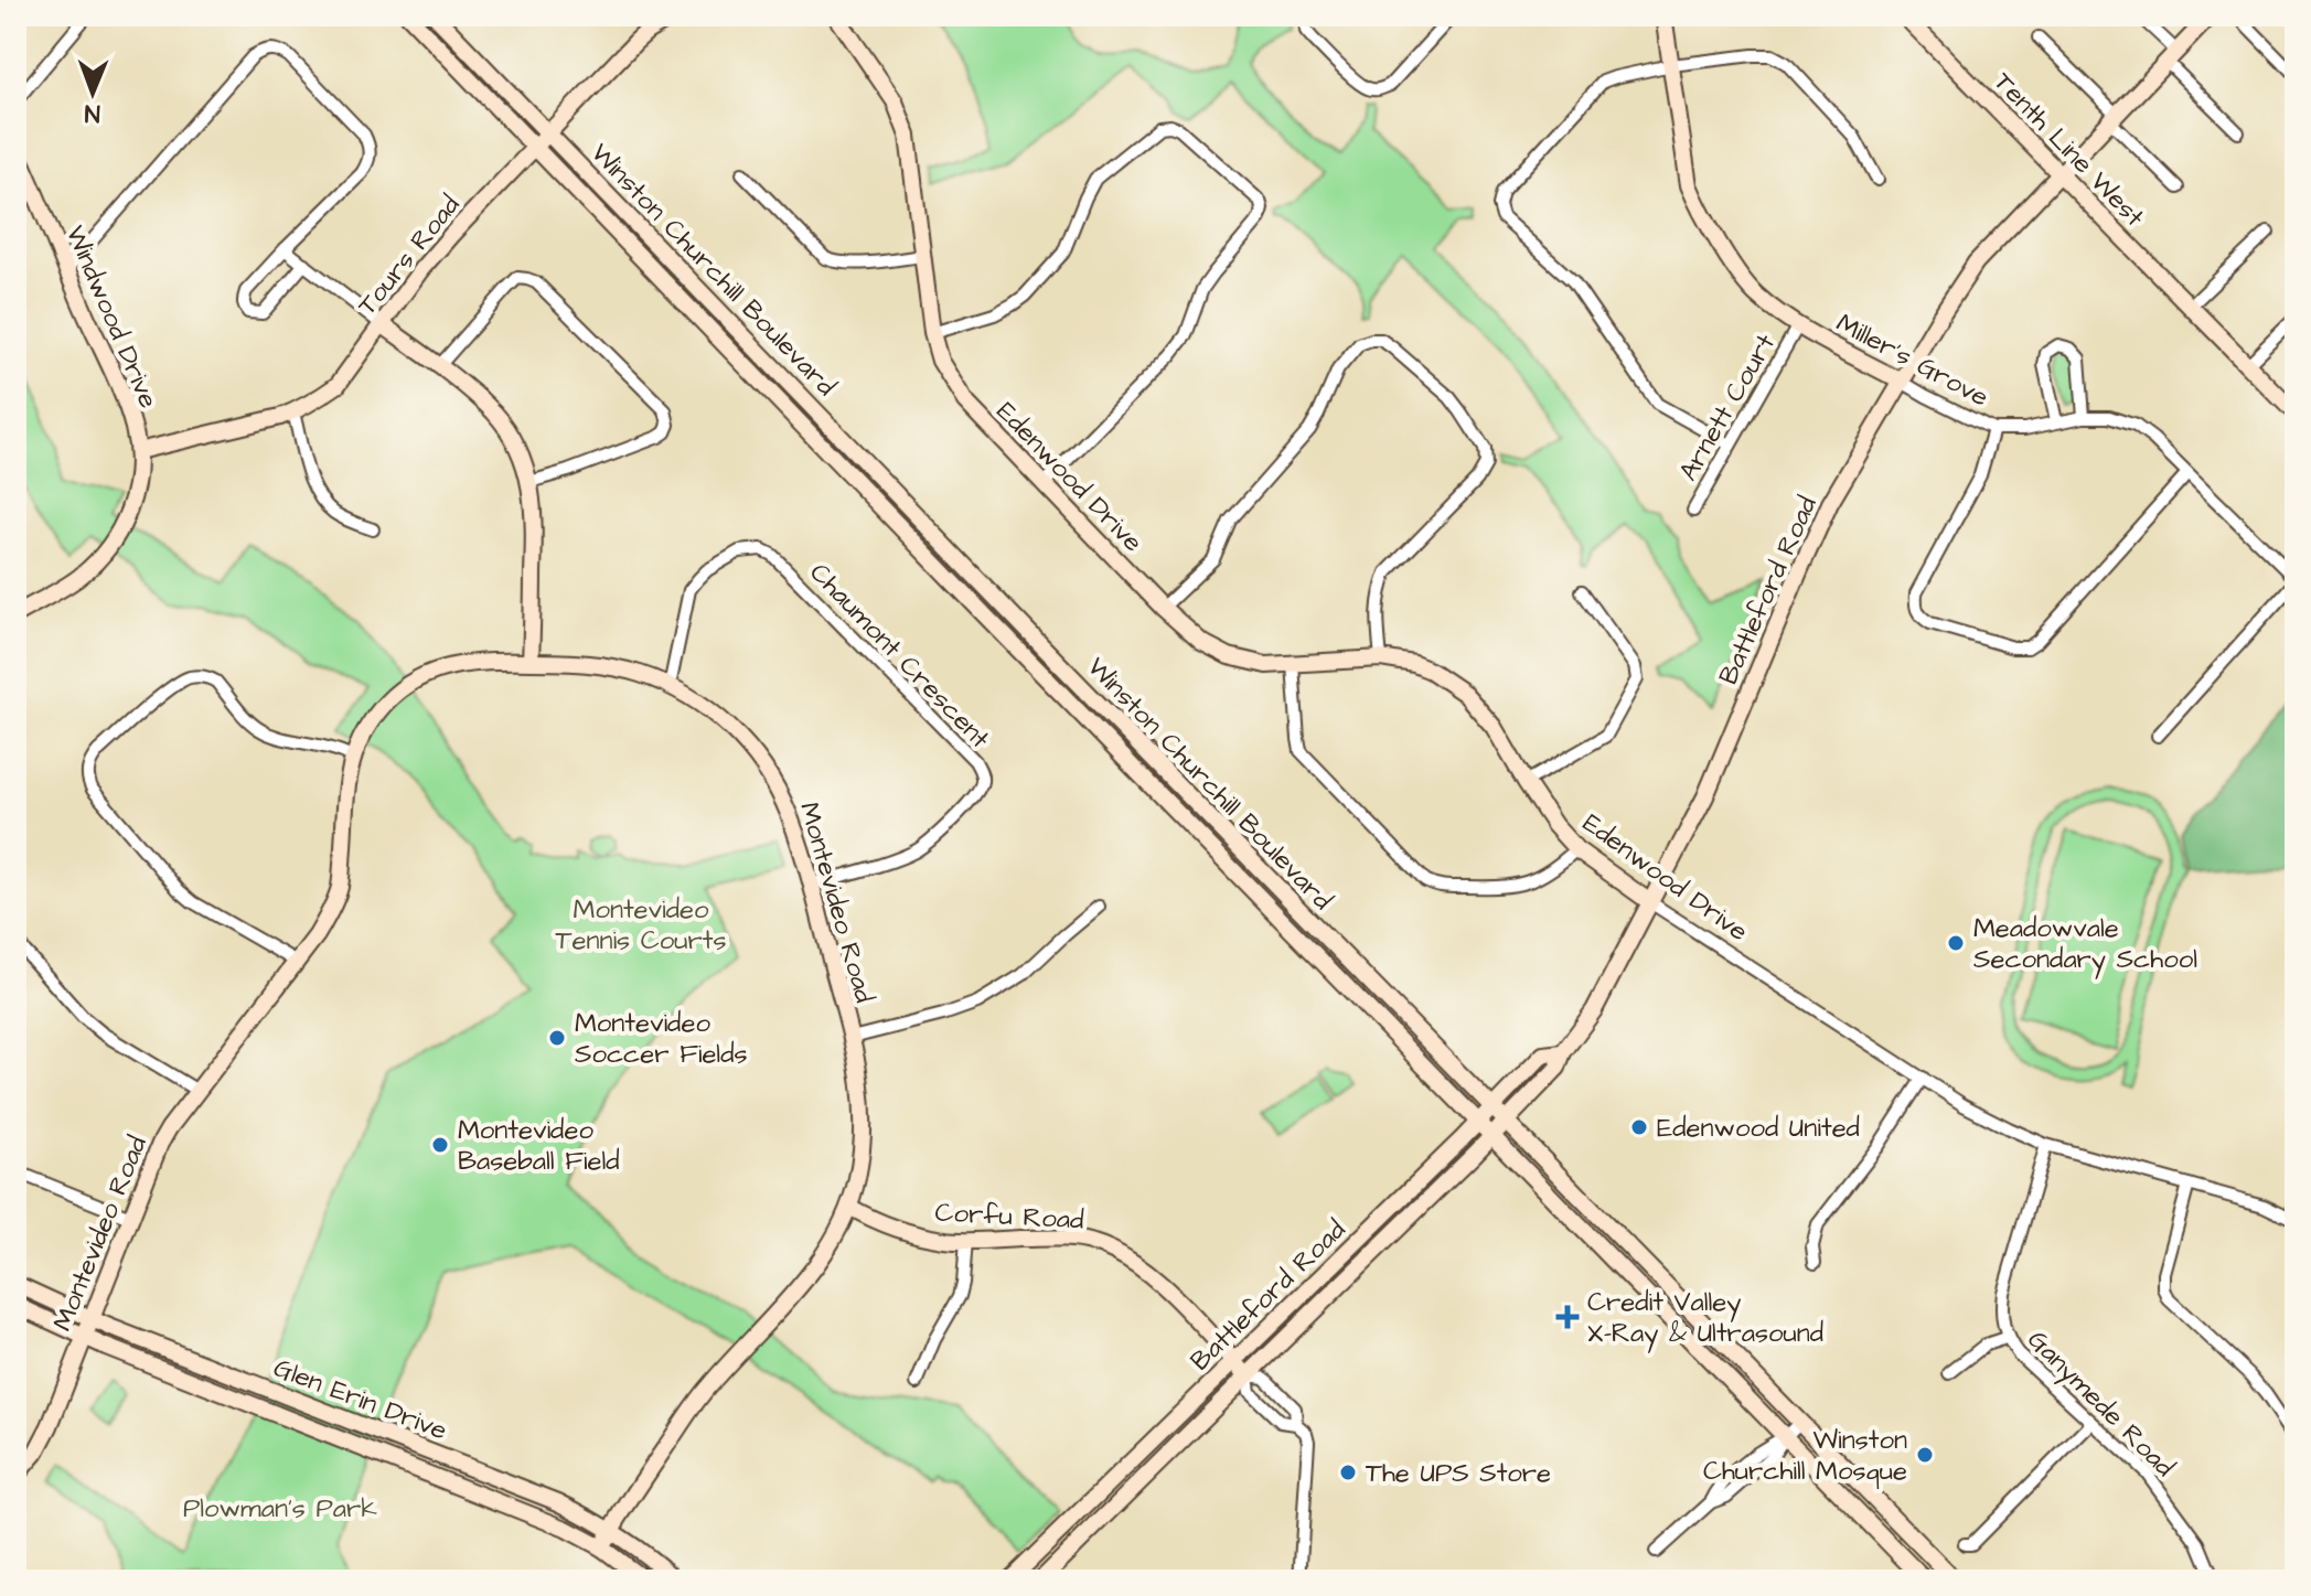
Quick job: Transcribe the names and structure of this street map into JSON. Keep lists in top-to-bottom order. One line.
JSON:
{"streets":{"street":["Tenth Line West","Tours Road","Winston Churchill Boulevard","Windwood Drive","Miller's Grove","Arnett Court","Edenwood Drive","Battleford Road","Chaumont Crescent","Montevideo Road","Corfu Road","Glen Erin Drive","Ganymede Road"]},"crossings":[["Tenth Line West","Battleford Road"],["Tours Road","Winston Churchill Boulevard"],["Tours Road","Windwood Drive"],["Winston Churchill Boulevard","Battleford Road"],["Miller's Grove","Arnett Court"],["Miller's Grove","Battleford Road"],["Edenwood Drive","Battleford Road"],["Edenwood Drive","Ganymede Road"],["Battleford Road","Corfu Road"],["Chaumont Crescent","Montevideo Road"],["Montevideo Road","Corfu Road"],["Montevideo Road","Glen Erin Drive"]],"parks":["Montevideo Tennis Courts","Plowman's Park"],"places":{"other":["Meadowvale Secondary School","Montevideo Soccer Fields","Edenwood United","Montevideo Baseball Field","Winston Churchill Mosque","The UPS Store"],"health":["Credit Valley X-Ray & Ultrasound"]},"north":"bottom"}
